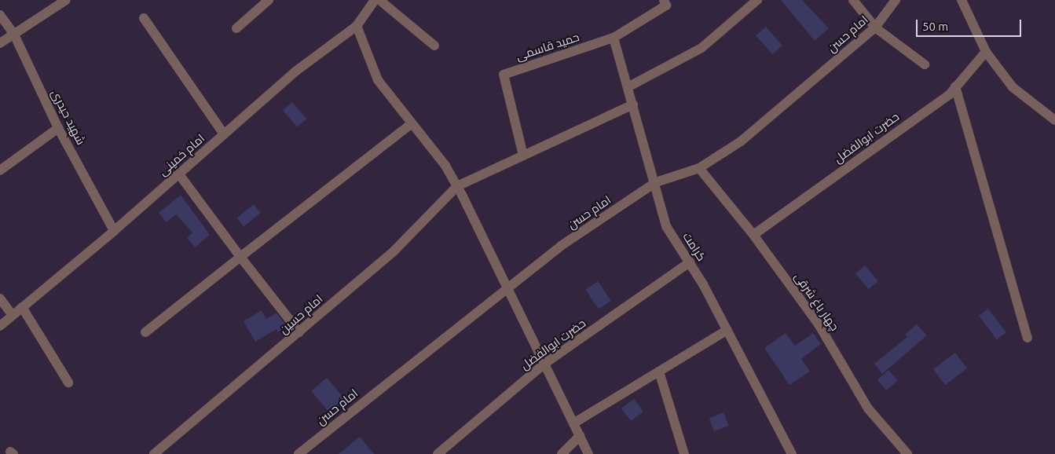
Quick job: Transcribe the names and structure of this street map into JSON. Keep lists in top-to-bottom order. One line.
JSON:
{"streets":{"street":["امام حسن","حمید قاسمی","شهید حیدری","حضرت ابوالفضل","امام خمینی","کرامت","چهار باغ شرقی","امام حسین"]},"crossings":[["امام حسن","کرامت"],["امام حسن","چهار باغ شرقی"],["حمید قاسمی","کرامت"],["شهید حیدری","امام خمینی"],["حضرت ابوالفضل","کرامت"],["حضرت ابوالفضل","چهار باغ شرقی"]],"scale_bar":"50 m"}
